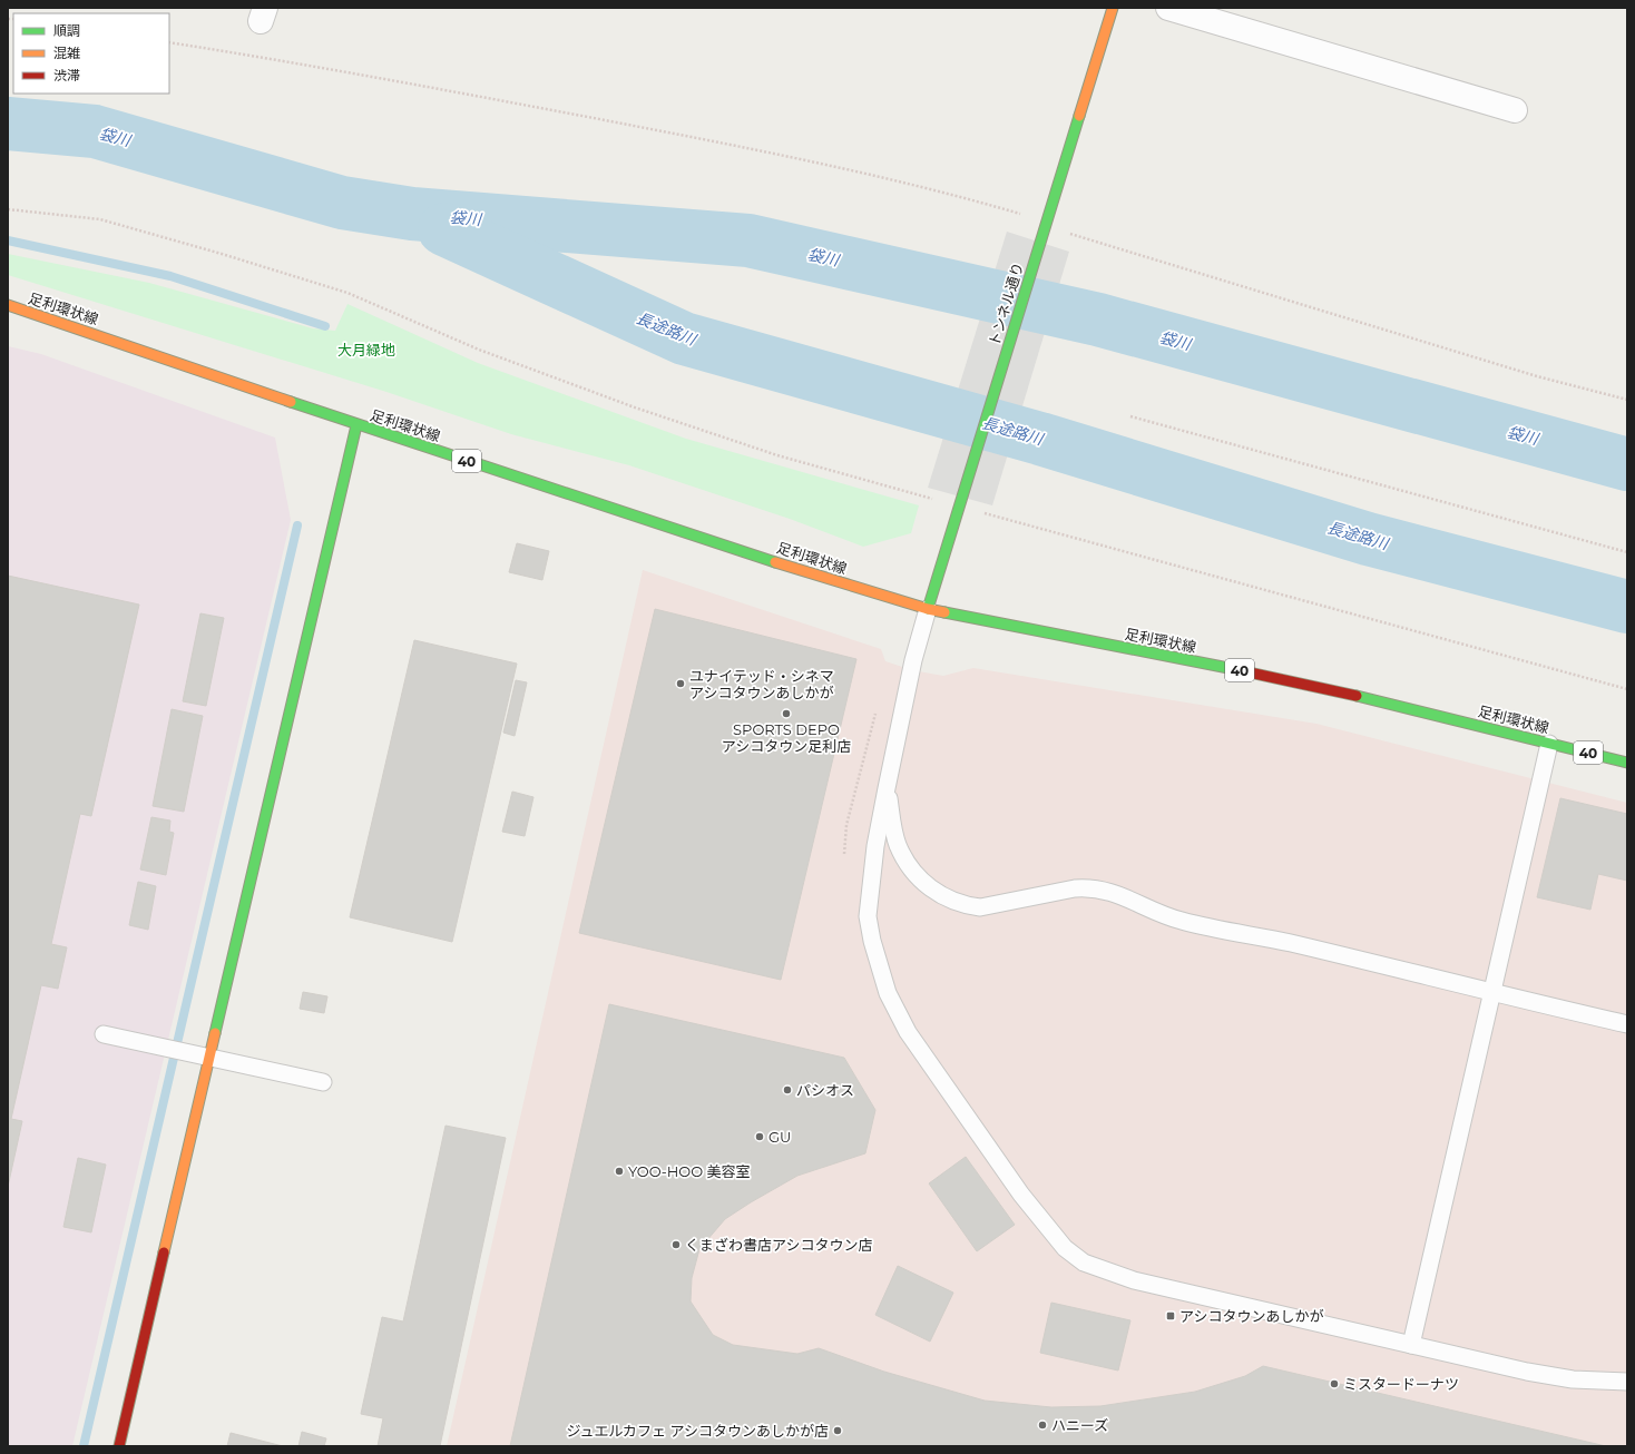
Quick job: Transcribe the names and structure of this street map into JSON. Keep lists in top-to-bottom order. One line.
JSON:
{"streets":{"main road":["トンネル通り","足利環状線","40"]},"crossings":[["トンネル通り","足利環状線"]],"water":["袋川","長途路川"],"parks":["大月緑地"],"places":{"other":["ユナイテッド・シネマ アシコタウンあしかが","SPORTS DEPO アシコタウン足利店","パシオス","GU","YOO-HOO 美容室","くまざわ書店アシコタウン店","ミスタードーナツ","ハニーズ","ジュエルカフェ アシコタウンあしかが店"],"transit":["アシコタウンあしかが"]},"legend":["順調","混雑","渋滞"]}
